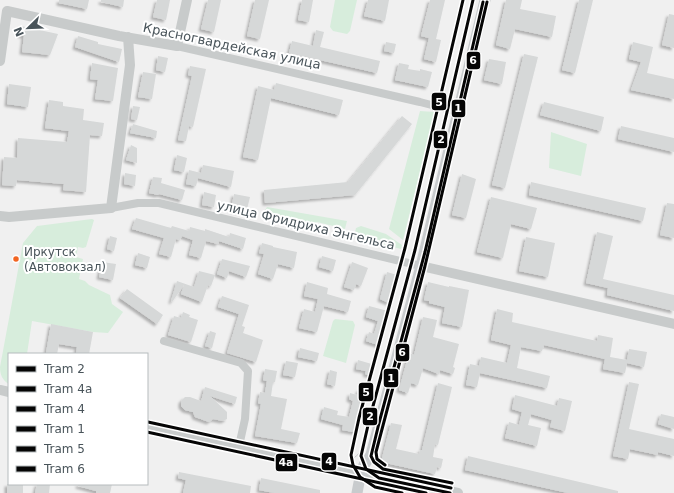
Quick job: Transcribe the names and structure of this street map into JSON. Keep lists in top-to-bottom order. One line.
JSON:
{"streets":{"street":["Красногвардейская улица","улица Фридриха Энгельса"]},"places":["Иркутск (Автовокзал)"],"lines":["tram line 2","tram line 5","tram line 1","tram line 6","tram line 4","tram line 4a"],"legend":["Tram 2","Tram 4a","Tram 4","Tram 1","Tram 5","Tram 6"],"north":"bottom left"}
